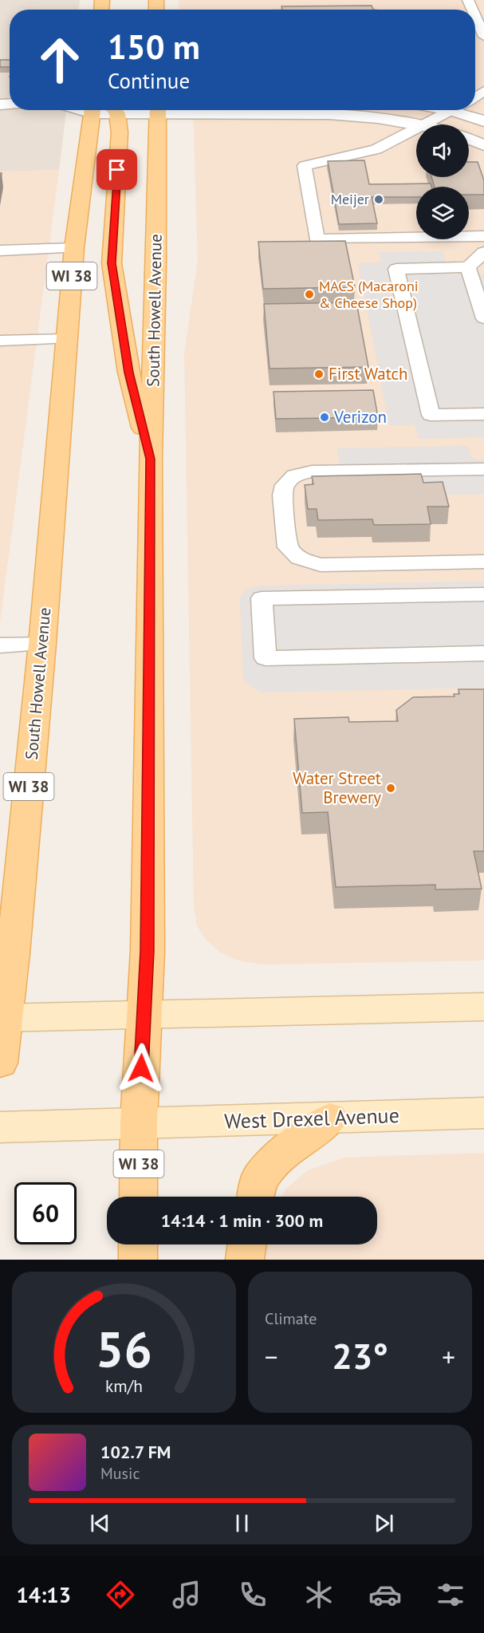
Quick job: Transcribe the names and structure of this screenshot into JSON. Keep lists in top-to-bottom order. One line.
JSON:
{"streets":{"main road":["WI 38","South Howell Avenue"],"street":["West Drexel Avenue"]},"crossings":[["South Howell Avenue","West Drexel Avenue"]],"places":["Meijer","MACS (Macaroni & Cheese Shop)","First Watch","Verizon","Water Street Brewery"],"page":{"turn":["150 m","Continue"],"limit":"60","trip":"14:14 · 1 min · 300 m","tile":"Climate","heat":["−","23°","+"],"song":["102.7 FM","Music"],"tabs":"14:13","gauge":["56","km/h"]}}
